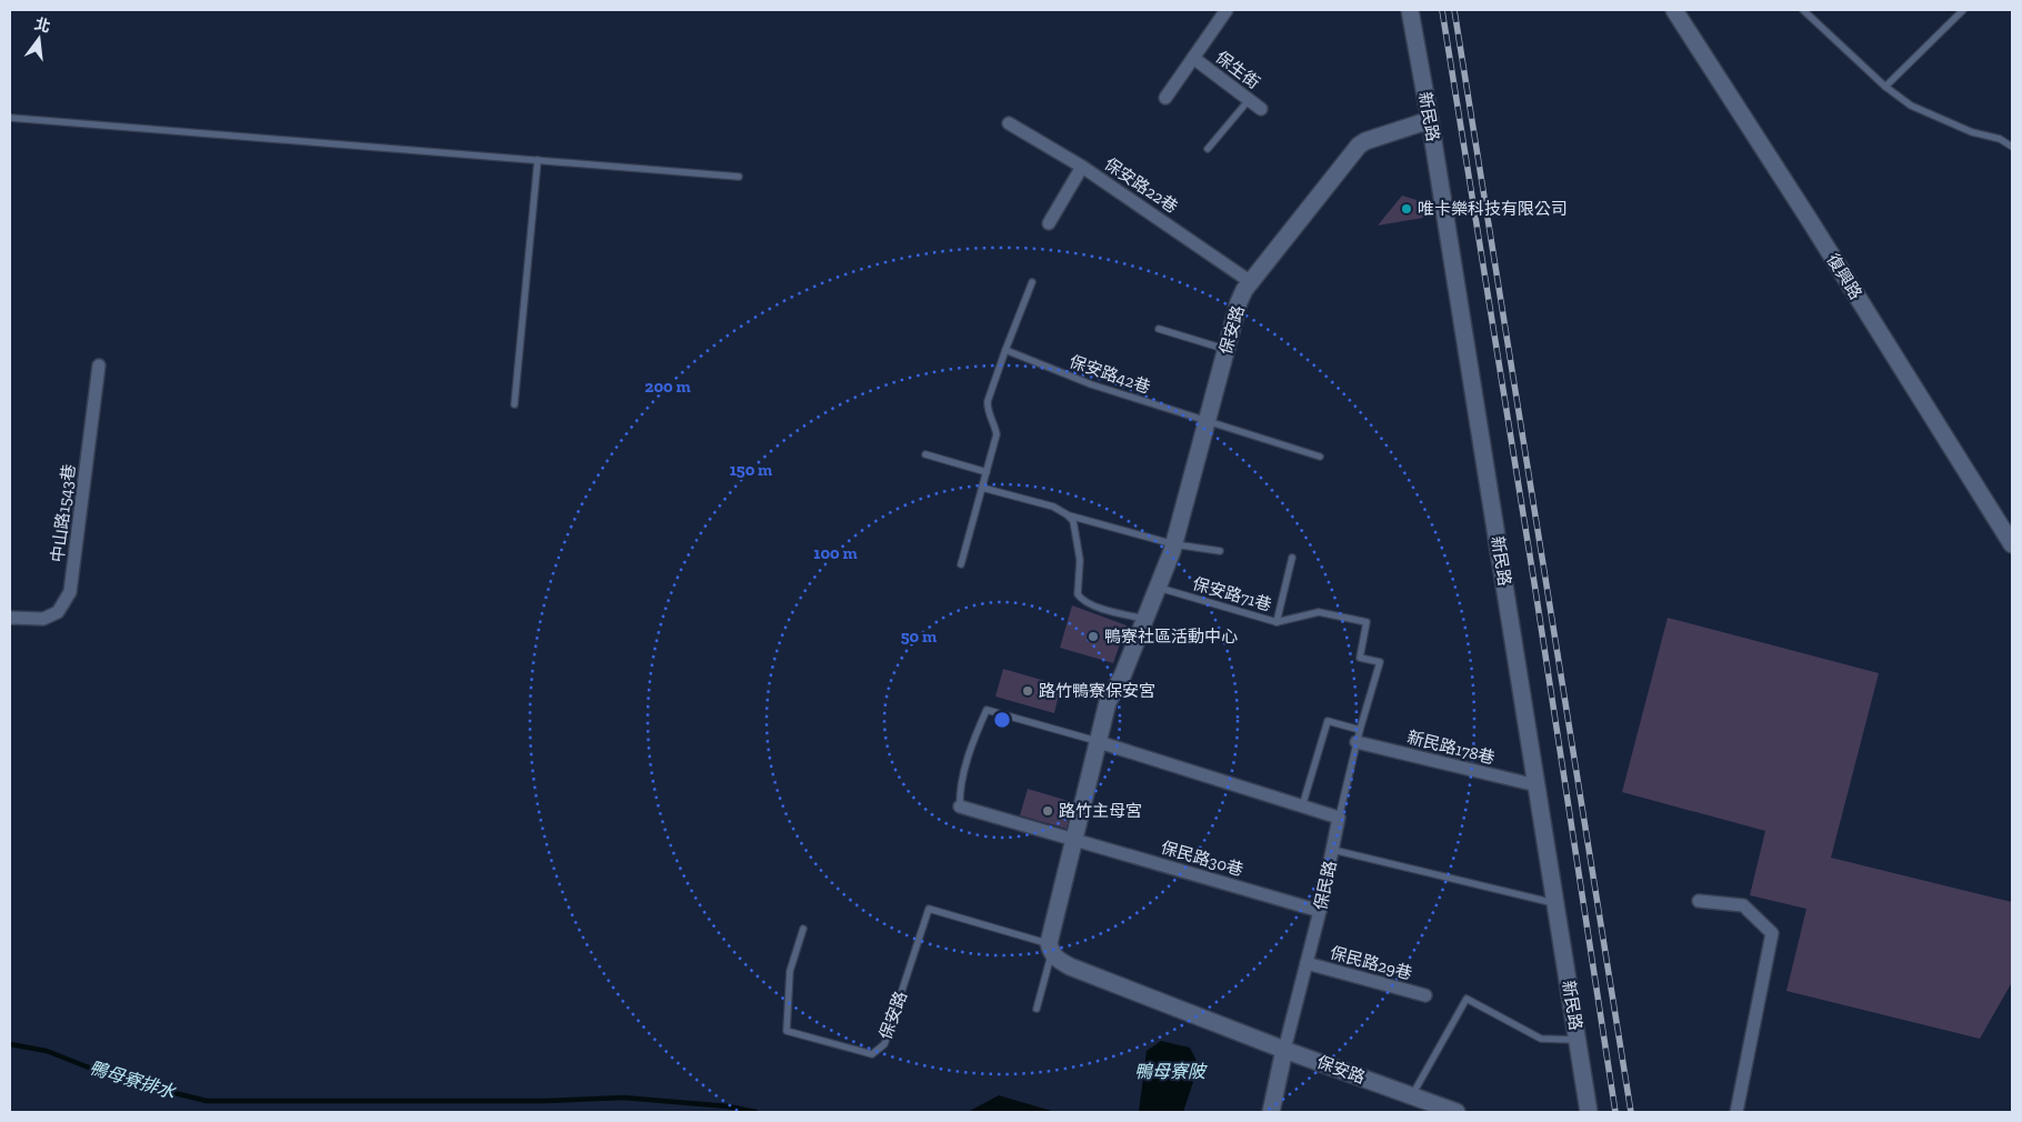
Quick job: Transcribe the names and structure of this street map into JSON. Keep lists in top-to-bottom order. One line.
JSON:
{"streets":{"street":["保生街","新民路","保安路22巷","復興路","保安路","中山路1543巷","新民路178巷","保民路30巷","保民路","保民路29巷"],"lane":["保安路42巷","保安路71巷"]},"crossings":[["新民路","保安路"],["新民路","新民路178巷"],["新民路","保民路"],["保安路22巷","保安路"],["保安路","保安路42巷"],["保安路","保安路71巷"],["保安路","保民路30巷"],["保安路","保民路"],["保安路71巷","新民路178巷"],["保民路30巷","保民路"],["保民路","保民路29巷"]],"water":["鴨母寮陂","鴨母寮排水"],"places":["唯卡樂科技有限公司","鴨寮社區活動中心","路竹鴨寮保安宮","路竹主母宮"],"north":"top","rings":["200 m","150 m","100 m","50 m"]}
